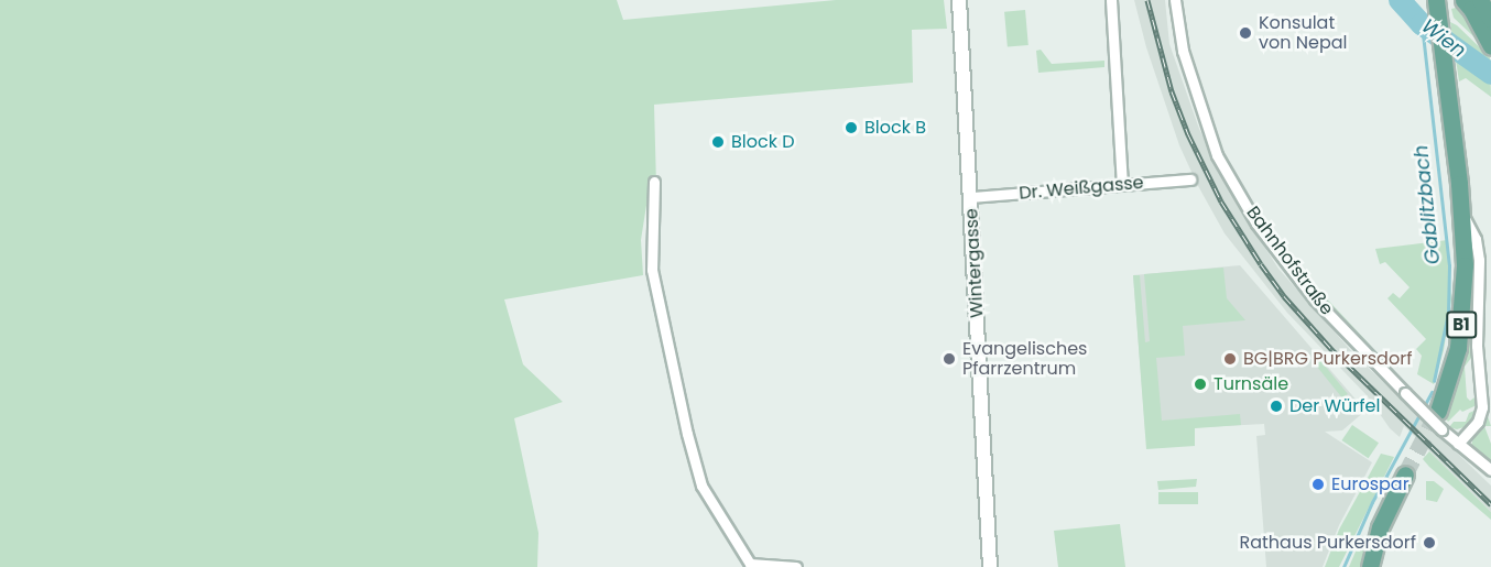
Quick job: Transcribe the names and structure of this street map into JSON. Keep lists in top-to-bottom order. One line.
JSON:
{"streets":{"main road":["B1"],"street":["Dr. Weißgasse","Bahnhofstraße","Wintergasse"]},"crossings":[["Dr. Weißgasse","Wintergasse"]],"water":["Wien","Gablitzbach"],"places":["Konsulat von Nepal","Block B","Block D","Evangelisches Pfarrzentrum","BG|BRG Purkersdorf","Turnsäle","Der Würfel","Eurospar","Rathaus Purkersdorf"]}
